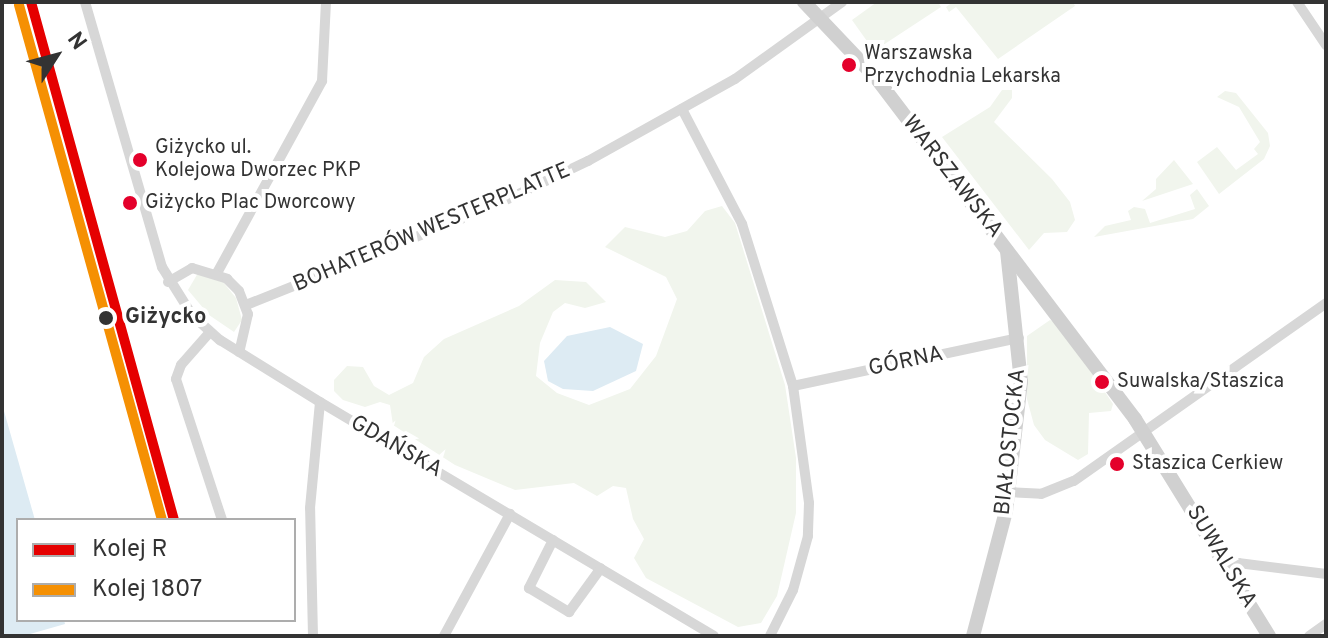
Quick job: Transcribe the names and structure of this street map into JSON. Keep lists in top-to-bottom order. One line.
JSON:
{"streets":{"street":["WARSZAWSKA","BOHATERÓW WESTERPLATTE","GÓRNA","BIAŁOSTOCKA","GDAŃSKA","SUWALSKA"]},"crossings":[["WARSZAWSKA","BOHATERÓW WESTERPLATTE"],["WARSZAWSKA","BIAŁOSTOCKA"],["WARSZAWSKA","SUWALSKA"],["GÓRNA","BIAŁOSTOCKA"],["BIAŁOSTOCKA","SUWALSKA"]],"places":["Warszawska Przychodnia Lekarska","Giżycko ul. Kolejowa Dworzec PKP","Giżycko Plac Dworcowy","Giżycko","Suwalska/Staszica","Staszica Cerkiew"],"lines":["rail line R","rail line 1807"],"legend":["Kolej R","Kolej 1807"],"north":"top right"}
